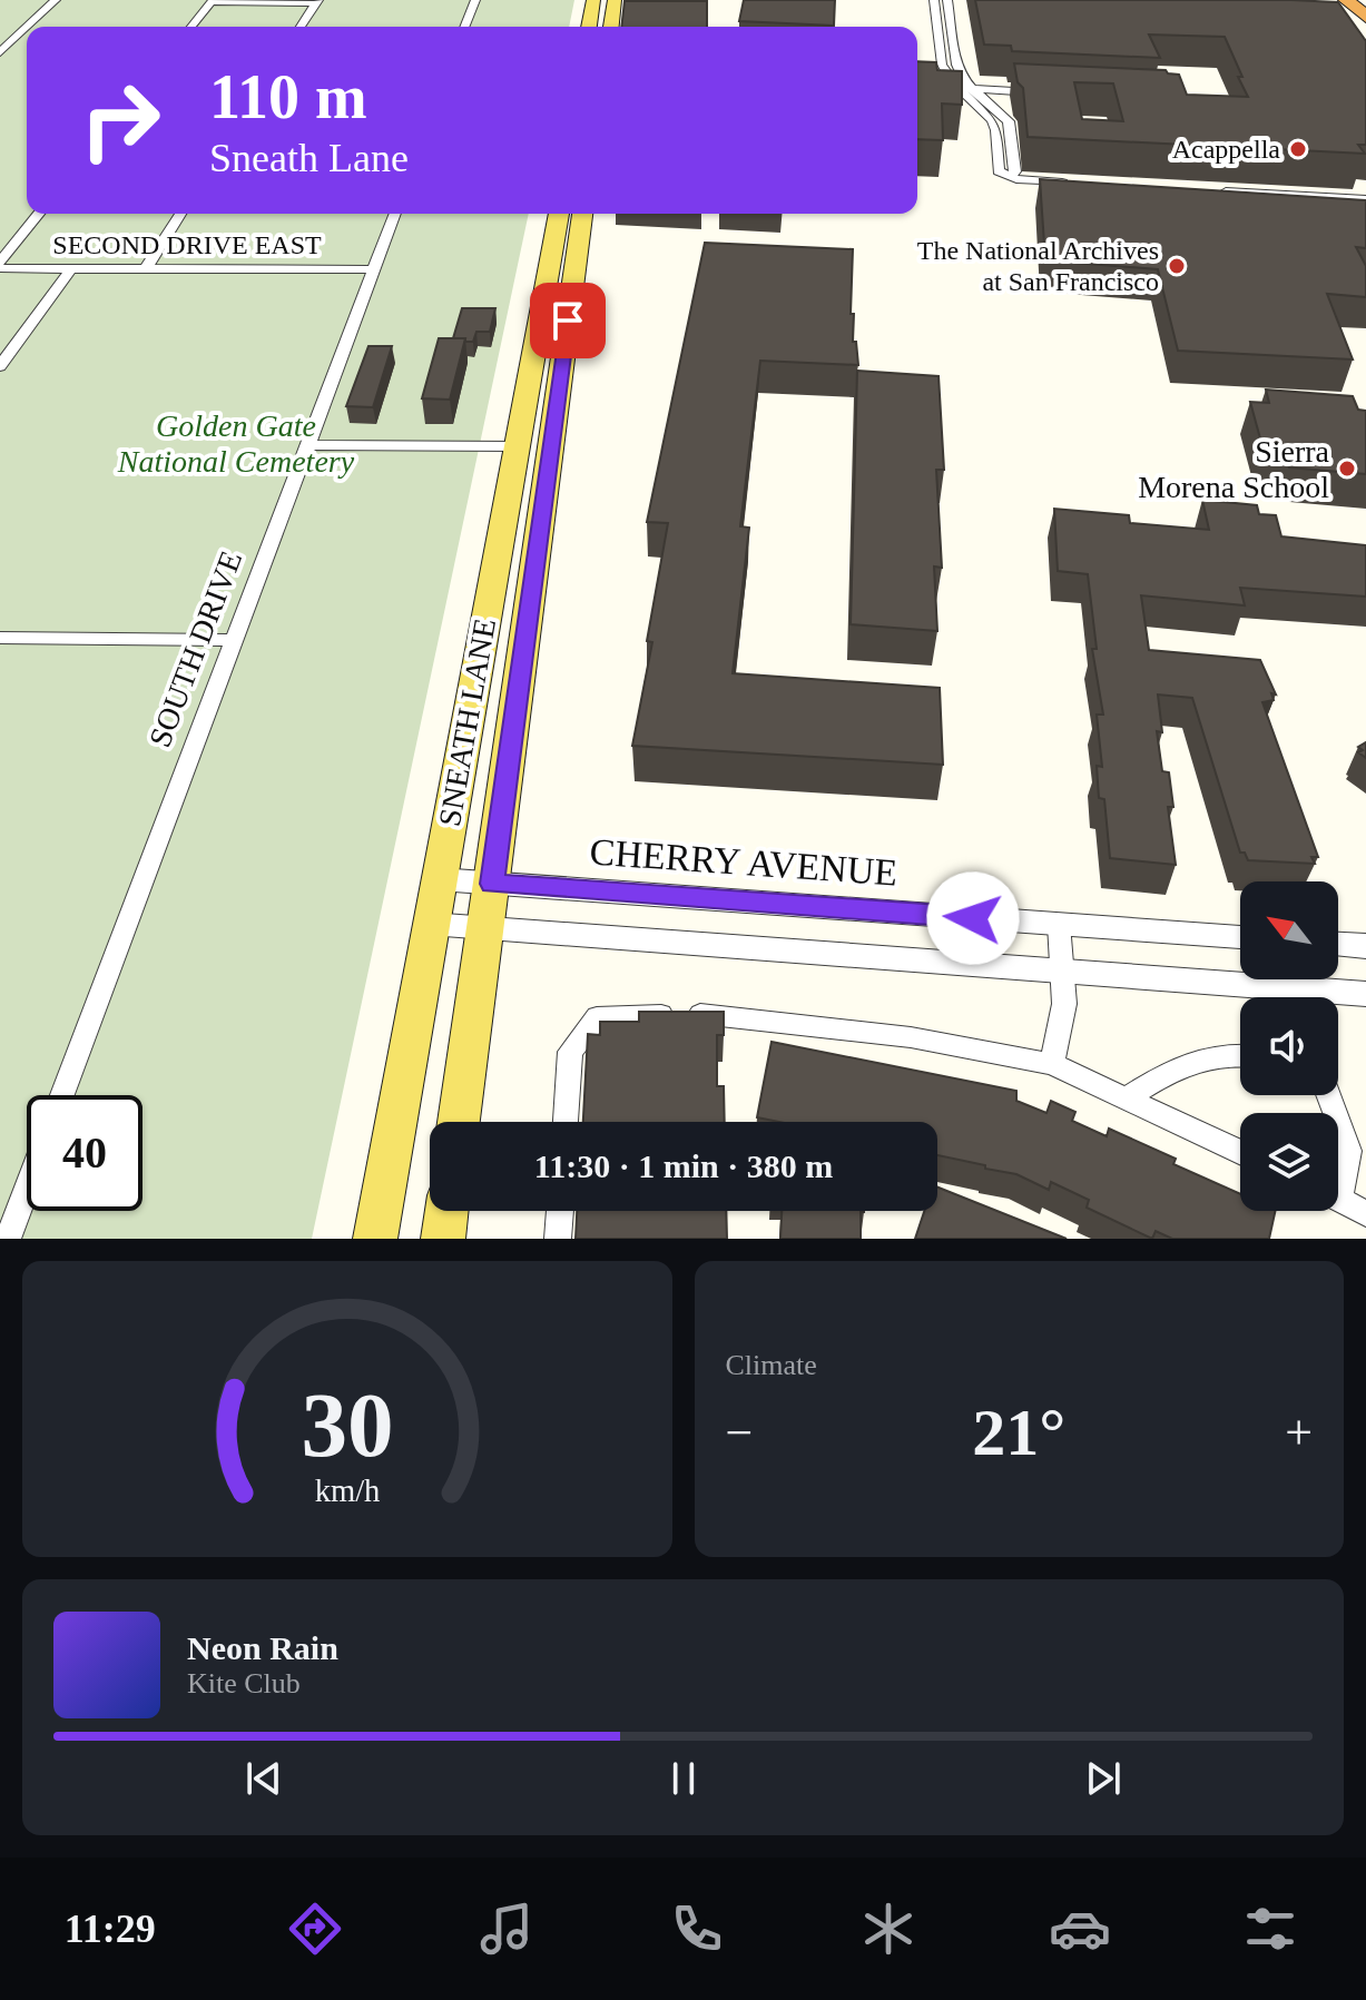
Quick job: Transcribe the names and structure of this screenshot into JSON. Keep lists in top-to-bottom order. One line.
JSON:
{"streets":{"main road":["SNEATH LANE"],"street":["SECOND DRIVE EAST","SOUTH DRIVE","CHERRY AVENUE"]},"crossings":[["SECOND DRIVE EAST","SOUTH DRIVE"],["SNEATH LANE","CHERRY AVENUE"]],"parks":["Golden Gate National Cemetery"],"places":["Acappella","The National Archives at San Francisco","Sierra Morena School"],"north":"top left","page":{"turn":["110 m","Sneath Lane"],"limit":"40","trip":"11:30 · 1 min · 380 m","tile":"Climate","heat":["−","21°","+"],"song":["Neon Rain","Kite Club"],"tabs":"11:29","gauge":["30","km/h"]}}
